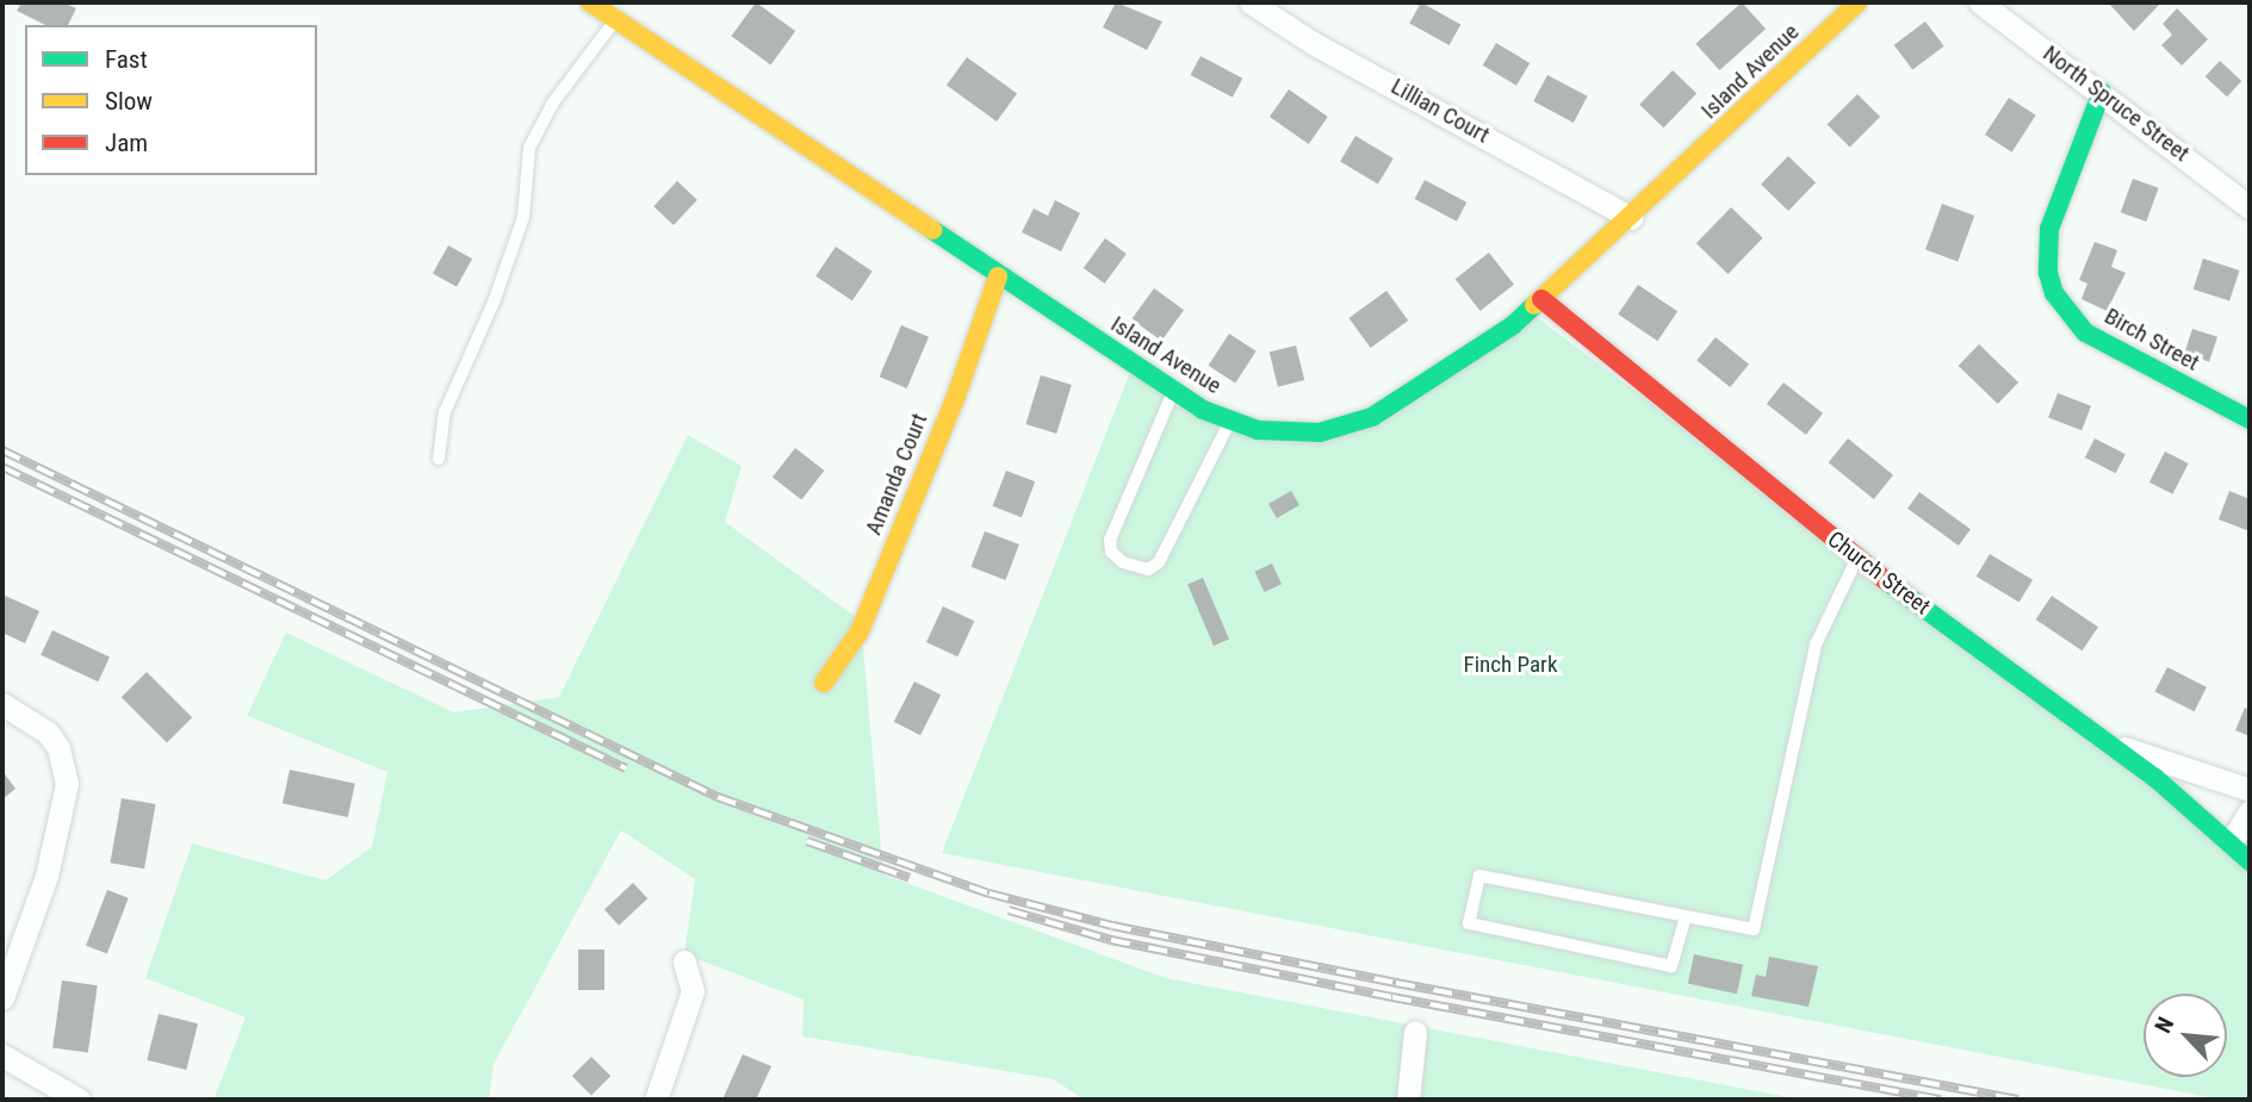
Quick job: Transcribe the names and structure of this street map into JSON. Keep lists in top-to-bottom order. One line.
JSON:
{"streets":{"street":["Island Avenue","North Spruce Street","Lillian Court","Birch Street","Amanda Court","Church Street"]},"crossings":[["Island Avenue","Lillian Court"],["Island Avenue","Amanda Court"],["Island Avenue","Church Street"],["North Spruce Street","Birch Street"]],"parks":["Finch Park"],"legend":["Fast","Slow","Jam"],"north":"top left"}
